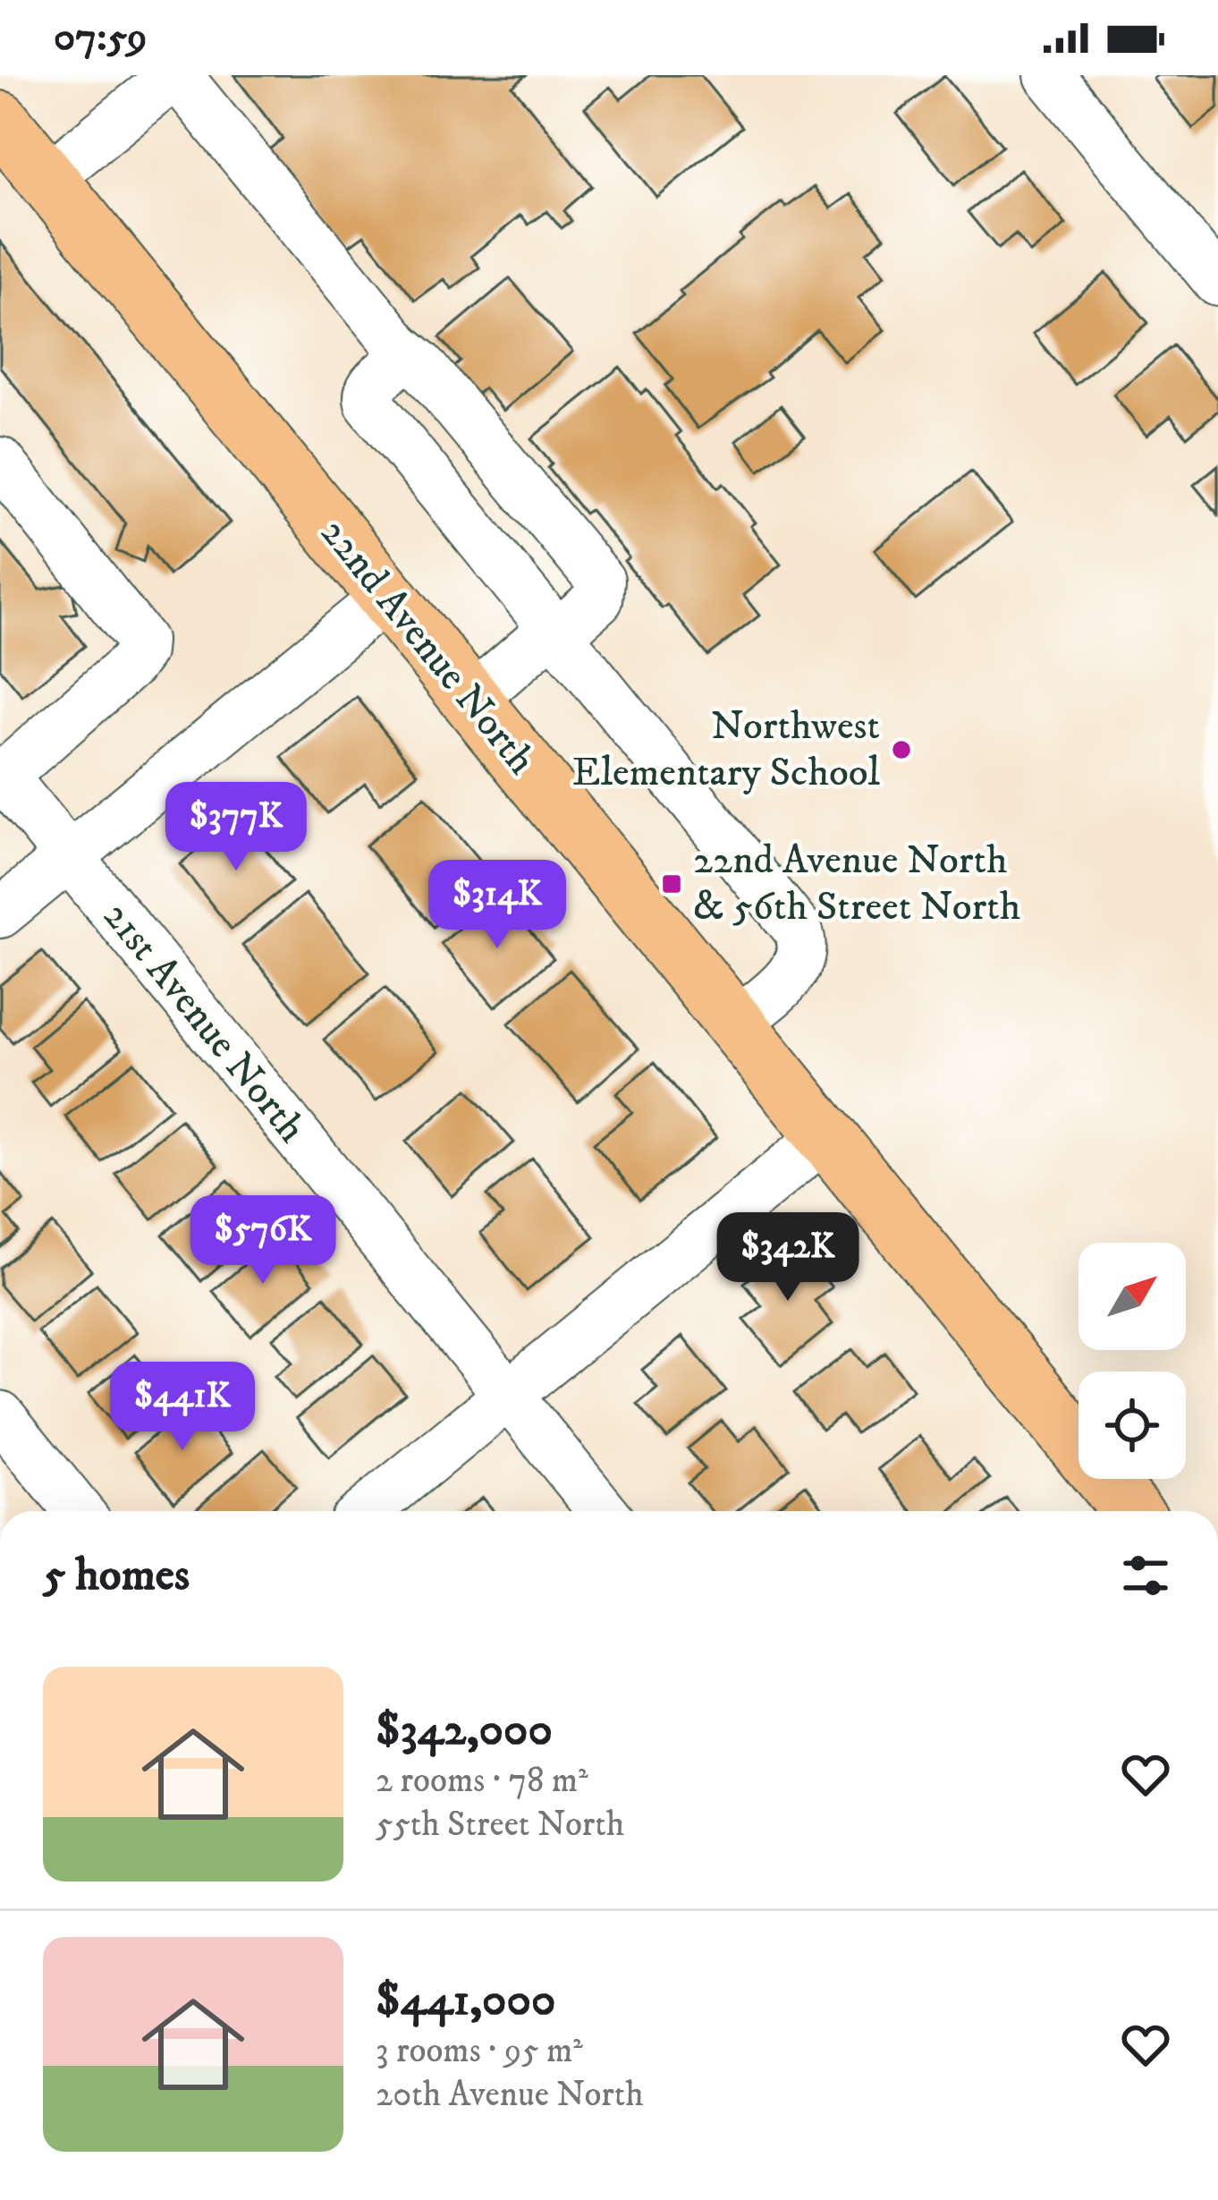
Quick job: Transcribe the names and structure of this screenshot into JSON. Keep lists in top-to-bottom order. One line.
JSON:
{"streets":{"main road":["22nd Avenue North"],"street":["21st Avenue North"]},"places":{"other":["Northwest Elementary School"],"transit":["22nd Avenue North & 56th Street North"]},"north":"top right","page":{"status":"07:59","price":["$377K","$314K","$576K","$342K","$441K"],"heading":"5 homes","list":[{"name":"$342,000","note":"2 rooms · 78 m² · 55th Street North"},{"name":"$441,000","note":"3 rooms · 95 m² · 20th Avenue North"}]}}
